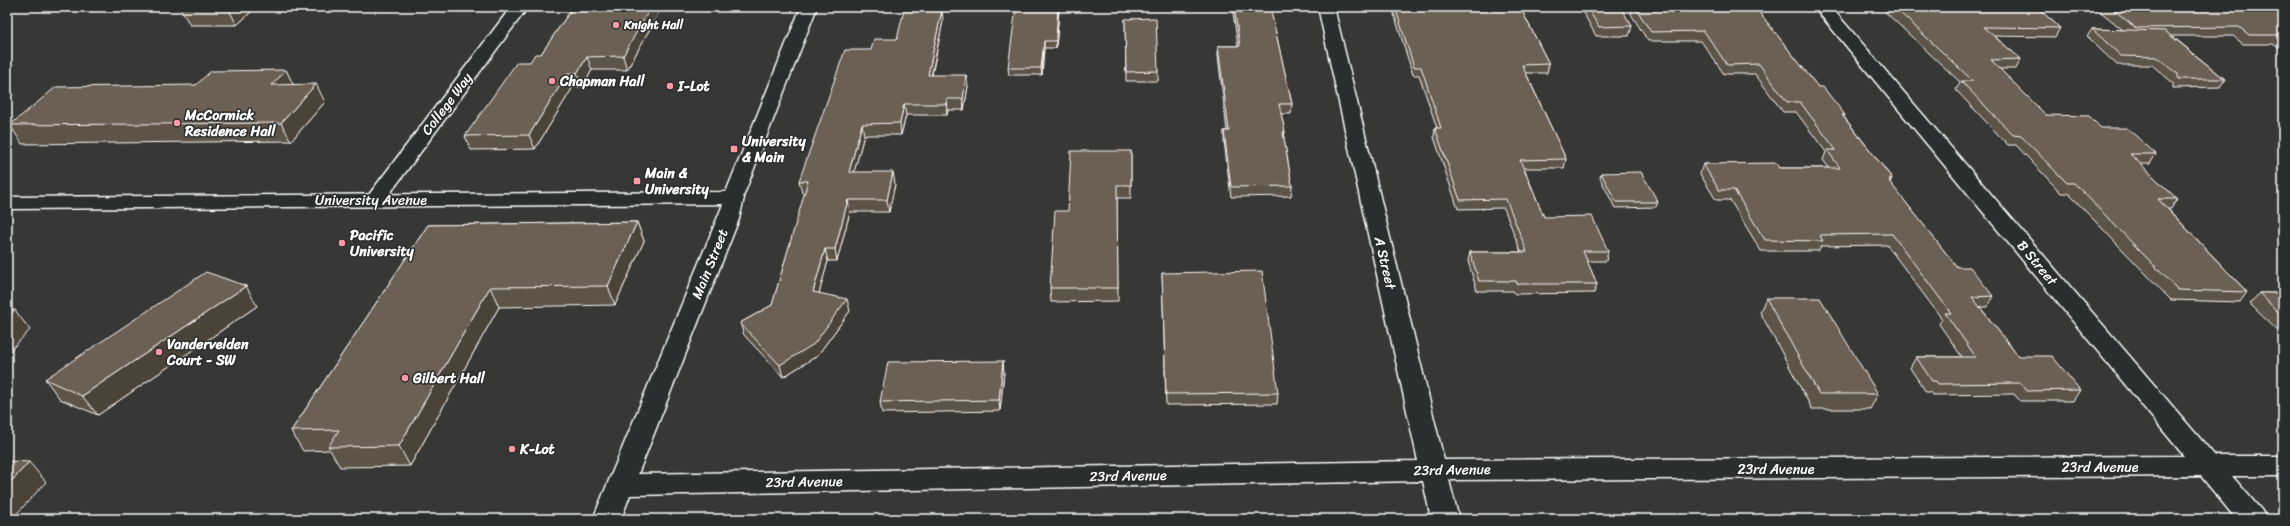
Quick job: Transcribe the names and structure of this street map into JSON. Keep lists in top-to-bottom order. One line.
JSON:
{"streets":{"street":["College Way","University Avenue","A Street","B Street","Main Street","23rd Avenue"]},"crossings":[["College Way","University Avenue"],["University Avenue","Main Street"],["A Street","23rd Avenue"],["B Street","23rd Avenue"],["Main Street","23rd Avenue"]],"places":{"other":["Knight Hall","Chapman Hall","I-Lot","McCormick Residence Hall","Pacific University","Vandervelden Court - SW","Gilbert Hall","K-Lot"],"transit":["University & Main","Main & University"]}}
